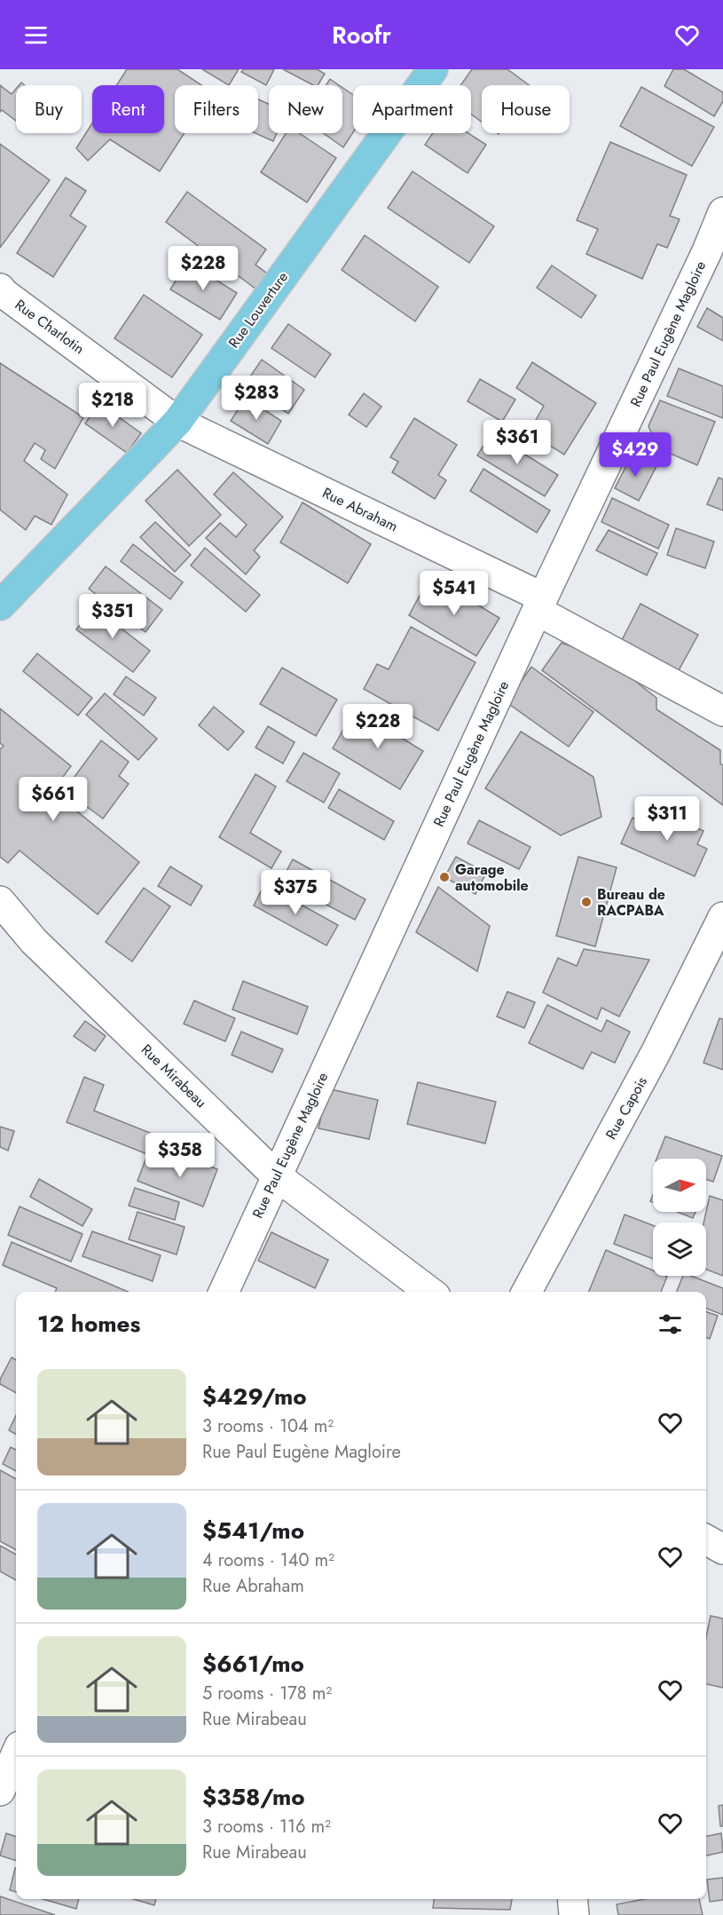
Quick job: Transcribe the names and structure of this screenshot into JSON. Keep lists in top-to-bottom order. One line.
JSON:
{"streets":{"main road":["Rue Louverture"],"street":["Rue Charlotin","Rue Paul Eugène Magloire","Rue Abraham","Rue Mirabeau","Rue Capois"]},"crossings":[["Rue Louverture","Rue Charlotin"],["Rue Louverture","Rue Abraham"],["Rue Charlotin","Rue Abraham"],["Rue Paul Eugène Magloire","Rue Abraham"],["Rue Paul Eugène Magloire","Rue Mirabeau"]],"places":["Garage automobile","Bureau de RACPABA"],"north":"right","page":{"header":"Roofr","chip":["Buy","Rent","Filters","New","Apartment","House"],"price":["$228","$283","$218","$361","$429","$541","$351","$228","$661","$311","$375","$358"],"heading":"12 homes","list":[{"name":"$429/mo","note":"3 rooms · 104 m² · Rue Paul Eugène Magloire"},{"name":"$541/mo","note":"4 rooms · 140 m² · Rue Abraham"},{"name":"$661/mo","note":"5 rooms · 178 m² · Rue Mirabeau"},{"name":"$358/mo","note":"3 rooms · 116 m² · Rue Mirabeau"}]}}
